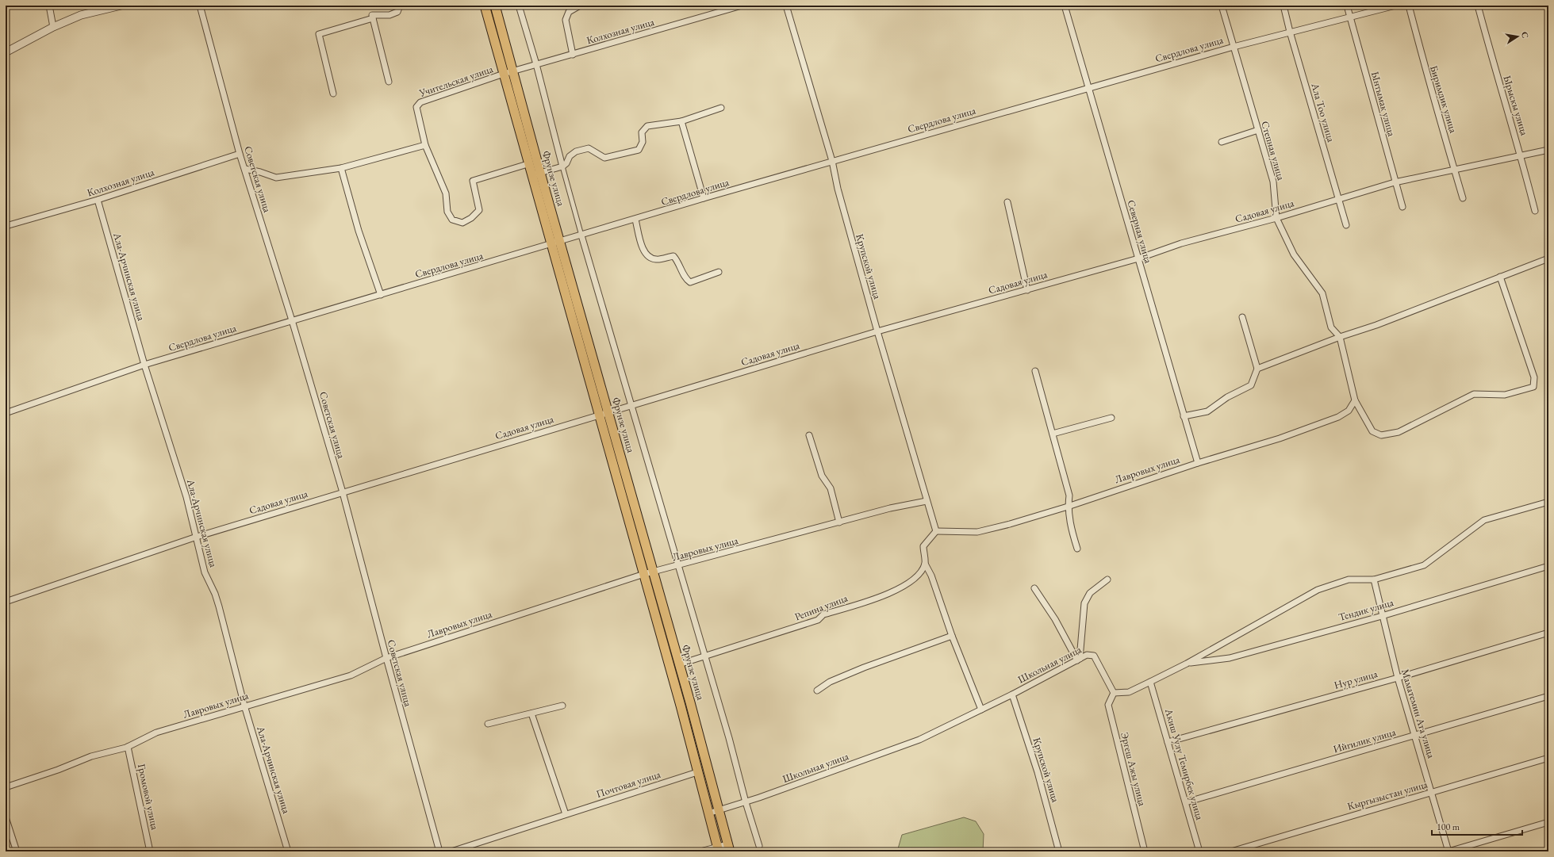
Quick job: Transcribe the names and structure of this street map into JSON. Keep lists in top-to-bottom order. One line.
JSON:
{"streets":{"main road":["Фрунзе улица"],"street":["Колхозная улица","Свердлова улица","Учительская улица","Биримдик улица","Ынтымак улица","Ырыскы улица","Ала Тоо улица","Степная улица","Советская улица","Садовая улица","Северная улица","Крупской улица","Ала-Арчинская улица","Лавровых улица","Репина улица","Тендик улица","Школьная улица","Нур улица","Маматемин Ата улица","Ийгилик улица","Акиш Уулу Темирбек улица","Эргеш Ажы улица","Почтовая улица","Кыргызыстан улица","Громовой улица"]},"crossings":[["Колхозная улица","Учительская улица"],["Колхозная улица","Фрунзе улица"],["Колхозная улица","Советская улица"],["Колхозная улица","Ала-Арчинская улица"],["Свердлова улица","Ынтымак улица"],["Свердлова улица","Ала Тоо улица"],["Свердлова улица","Степная улица"],["Свердлова улица","Фрунзе улица"],["Свердлова улица","Советская улица"],["Свердлова улица","Северная улица"],["Свердлова улица","Крупской улица"],["Свердлова улица","Ала-Арчинская улица"],["Учительская улица","Фрунзе улица"],["Биримдик улица","Садовая улица"],["Ынтымак улица","Садовая улица"],["Ырыскы улица","Садовая улица"],["Ала Тоо улица","Садовая улица"],["Степная улица","Садовая улица"],["Степная улица","Лавровых улица"],["Фрунзе улица","Садовая улица"],["Фрунзе улица","Лавровых улица"],["Фрунзе улица","Репина улица"],["Фрунзе улица","Школьная улица"],["Фрунзе улица","Почтовая улица"],["Советская улица","Садовая улица"],["Советская улица","Лавровых улица"],["Садовая улица","Северная улица"],["Садовая улица","Крупской улица"],["Садовая улица","Ала-Арчинская улица"],["Северная улица","Лавровых улица"],["Крупской улица","Лавровых улица"],["Крупской улица","Школьная улица"],["Ала-Арчинская улица","Лавровых улица"],["Лавровых улица","Громовой улица"],["Тендик улица","Маматемин Ата улица"],["Школьная улица","Эргеш Ажы улица"],["Нур улица","Маматемин Ата улица"],["Нур улица","Акиш Уулу Темирбек улица"],["Маматемин Ата улица","Ийгилик улица"],["Маматемин Ата улица","Кыргызыстан улица"],["Ийгилик улица","Акиш Уулу Темирбек улица"]],"scale_bar":"100 m","north":"right"}
